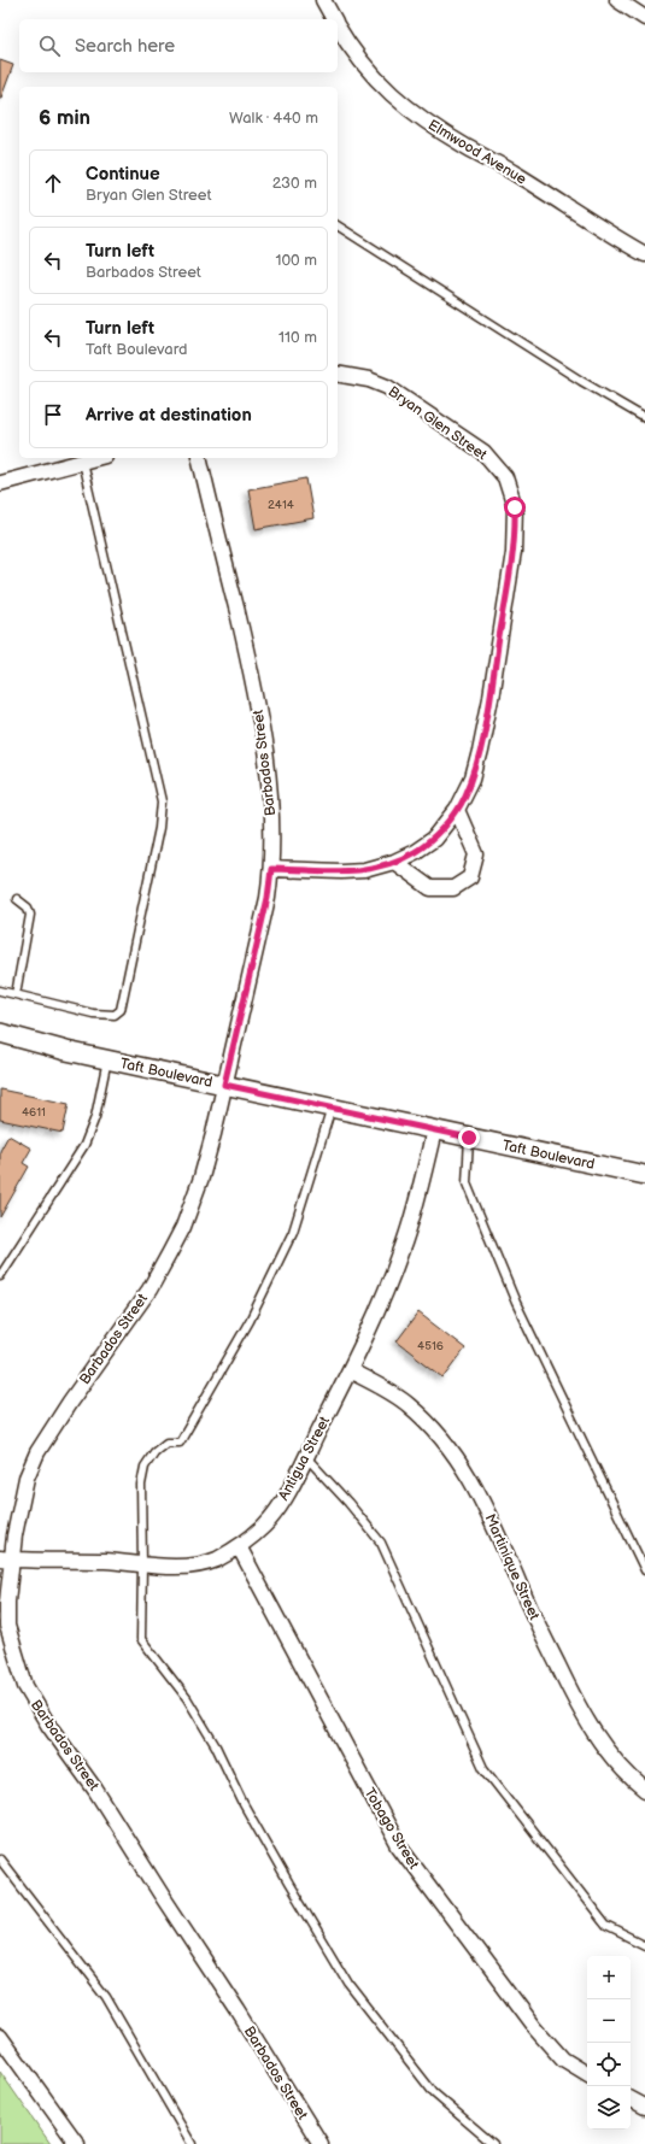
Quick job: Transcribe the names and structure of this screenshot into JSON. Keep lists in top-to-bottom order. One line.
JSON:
{"streets":{"street":["Elmwood Avenue","Bryan Glen Street","Barbados Street","Taft Boulevard","Antigua Street","Martinique Street","Tobago Street"]},"crossings":[["Bryan Glen Street","Barbados Street"],["Barbados Street","Taft Boulevard"],["Barbados Street","Antigua Street"],["Taft Boulevard","Antigua Street"],["Antigua Street","Martinique Street"],["Antigua Street","Tobago Street"]],"house_numbers":["2414","4611","4516"],"page":{"search":"Search here","heading":["6 min","Walk · 440 m"],"list":[["Continue","Bryan Glen Street","230 m"],["Turn left","Barbados Street","100 m"],["Turn left","Taft Boulevard","110 m"],"Arrive at destination"],"map_buttons":["+","−"]}}
